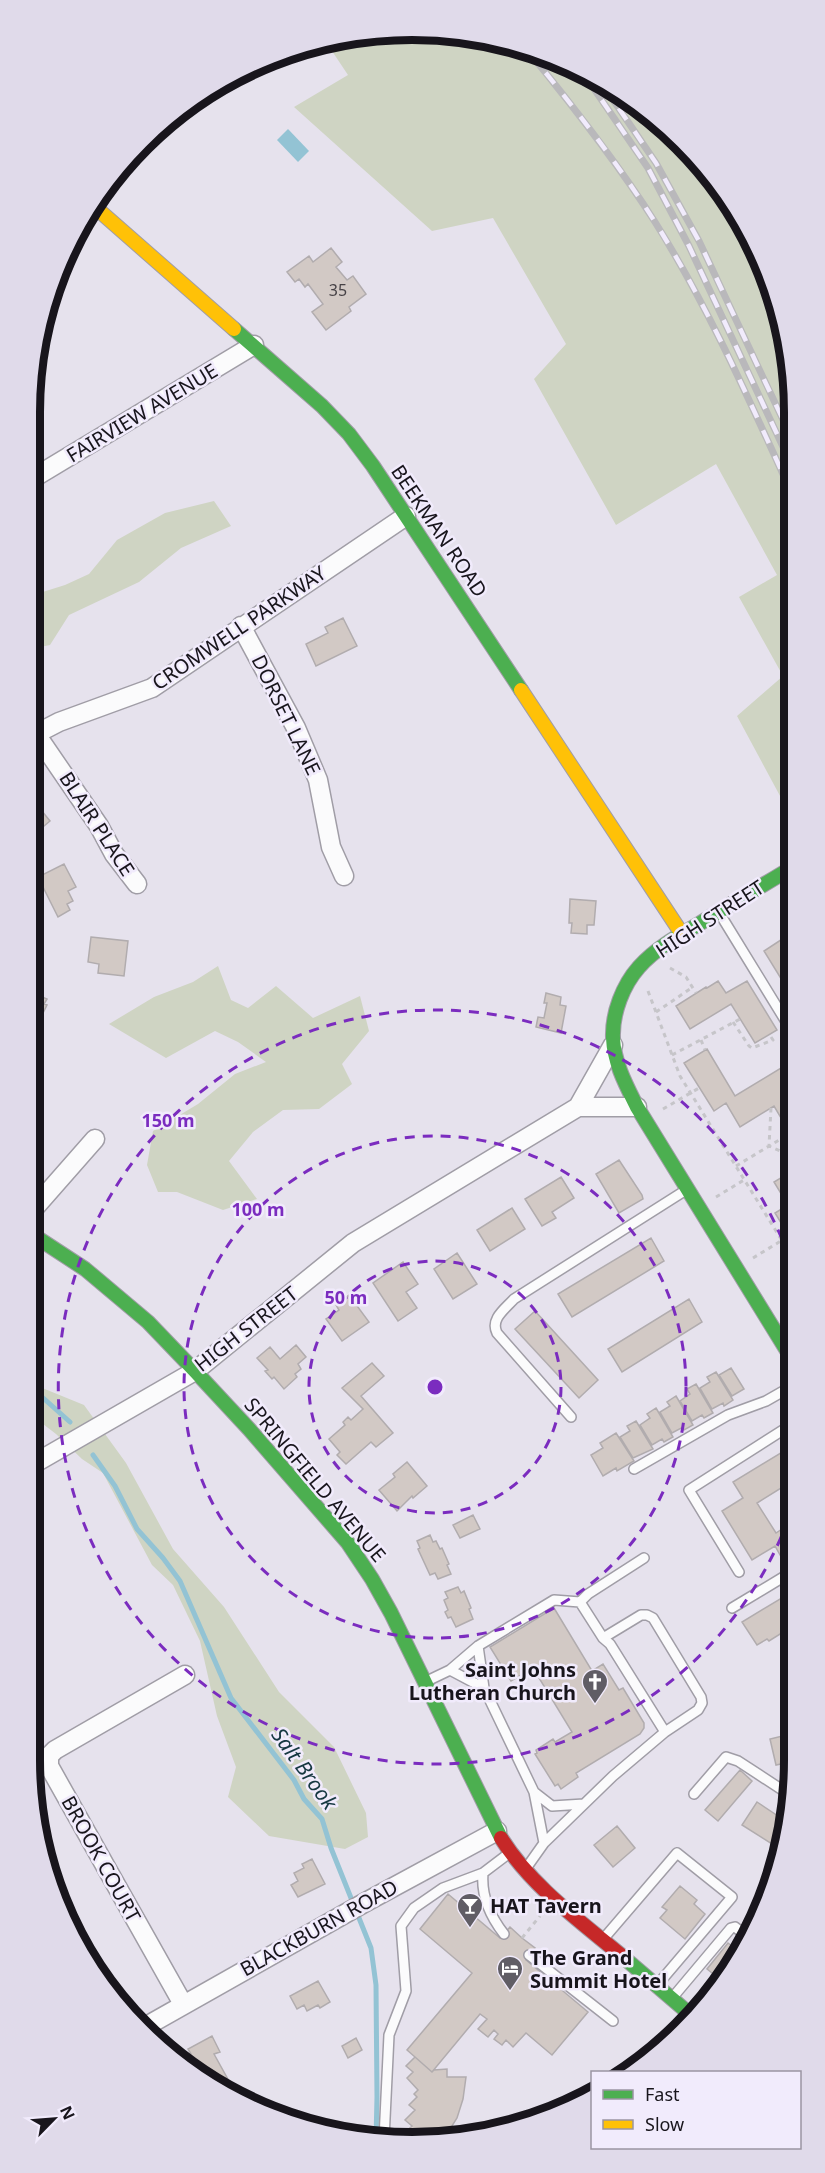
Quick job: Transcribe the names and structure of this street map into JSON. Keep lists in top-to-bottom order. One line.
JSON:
{"streets":{"street":["FAIRVIEW AVENUE","BEEKMAN ROAD","CROMWELL PARKWAY","DORSET LANE","BLAIR PLACE","HIGH STREET","SPRINGFIELD AVENUE","BROOK COURT","BLACKBURN ROAD"]},"crossings":[["FAIRVIEW AVENUE","BEEKMAN ROAD"],["BEEKMAN ROAD","CROMWELL PARKWAY"],["BEEKMAN ROAD","HIGH STREET"],["CROMWELL PARKWAY","DORSET LANE"],["HIGH STREET","SPRINGFIELD AVENUE"],["SPRINGFIELD AVENUE","BLACKBURN ROAD"],["BROOK COURT","BLACKBURN ROAD"]],"water":["Salt Brook"],"places":{"church":["Saint Johns Lutheran Church"],"bar":["HAT Tavern"],"hotel":["The Grand Summit Hotel"]},"house_numbers":["35"],"legend":["Fast","Slow"],"north":"top right","rings":["150 m","100 m","50 m"]}
